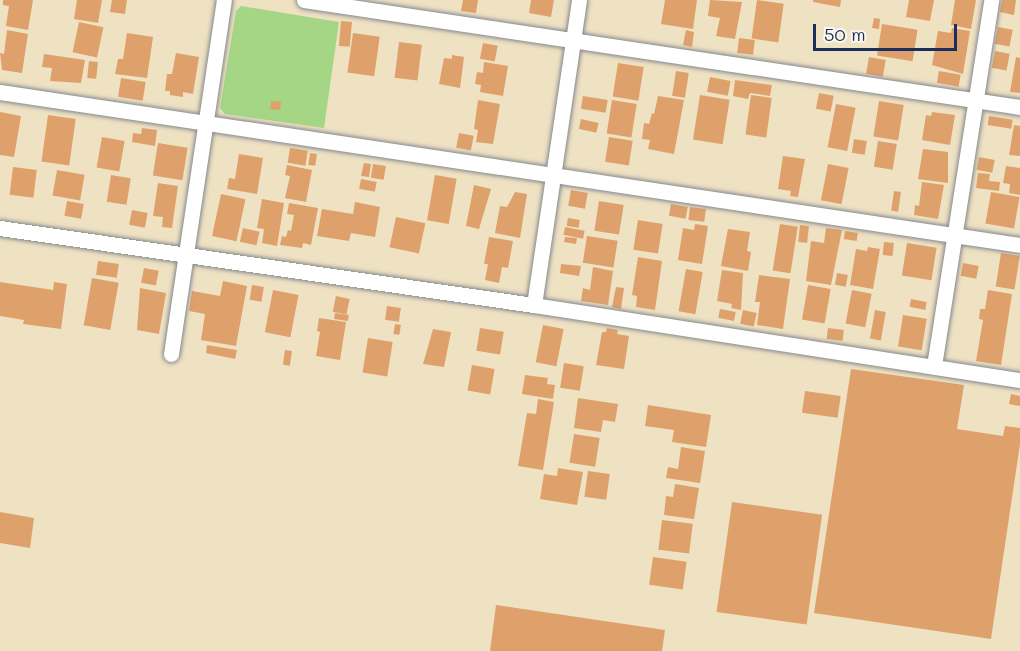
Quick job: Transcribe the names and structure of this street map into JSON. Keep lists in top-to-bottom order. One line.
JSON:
{"scale_bar":"50 m"}
